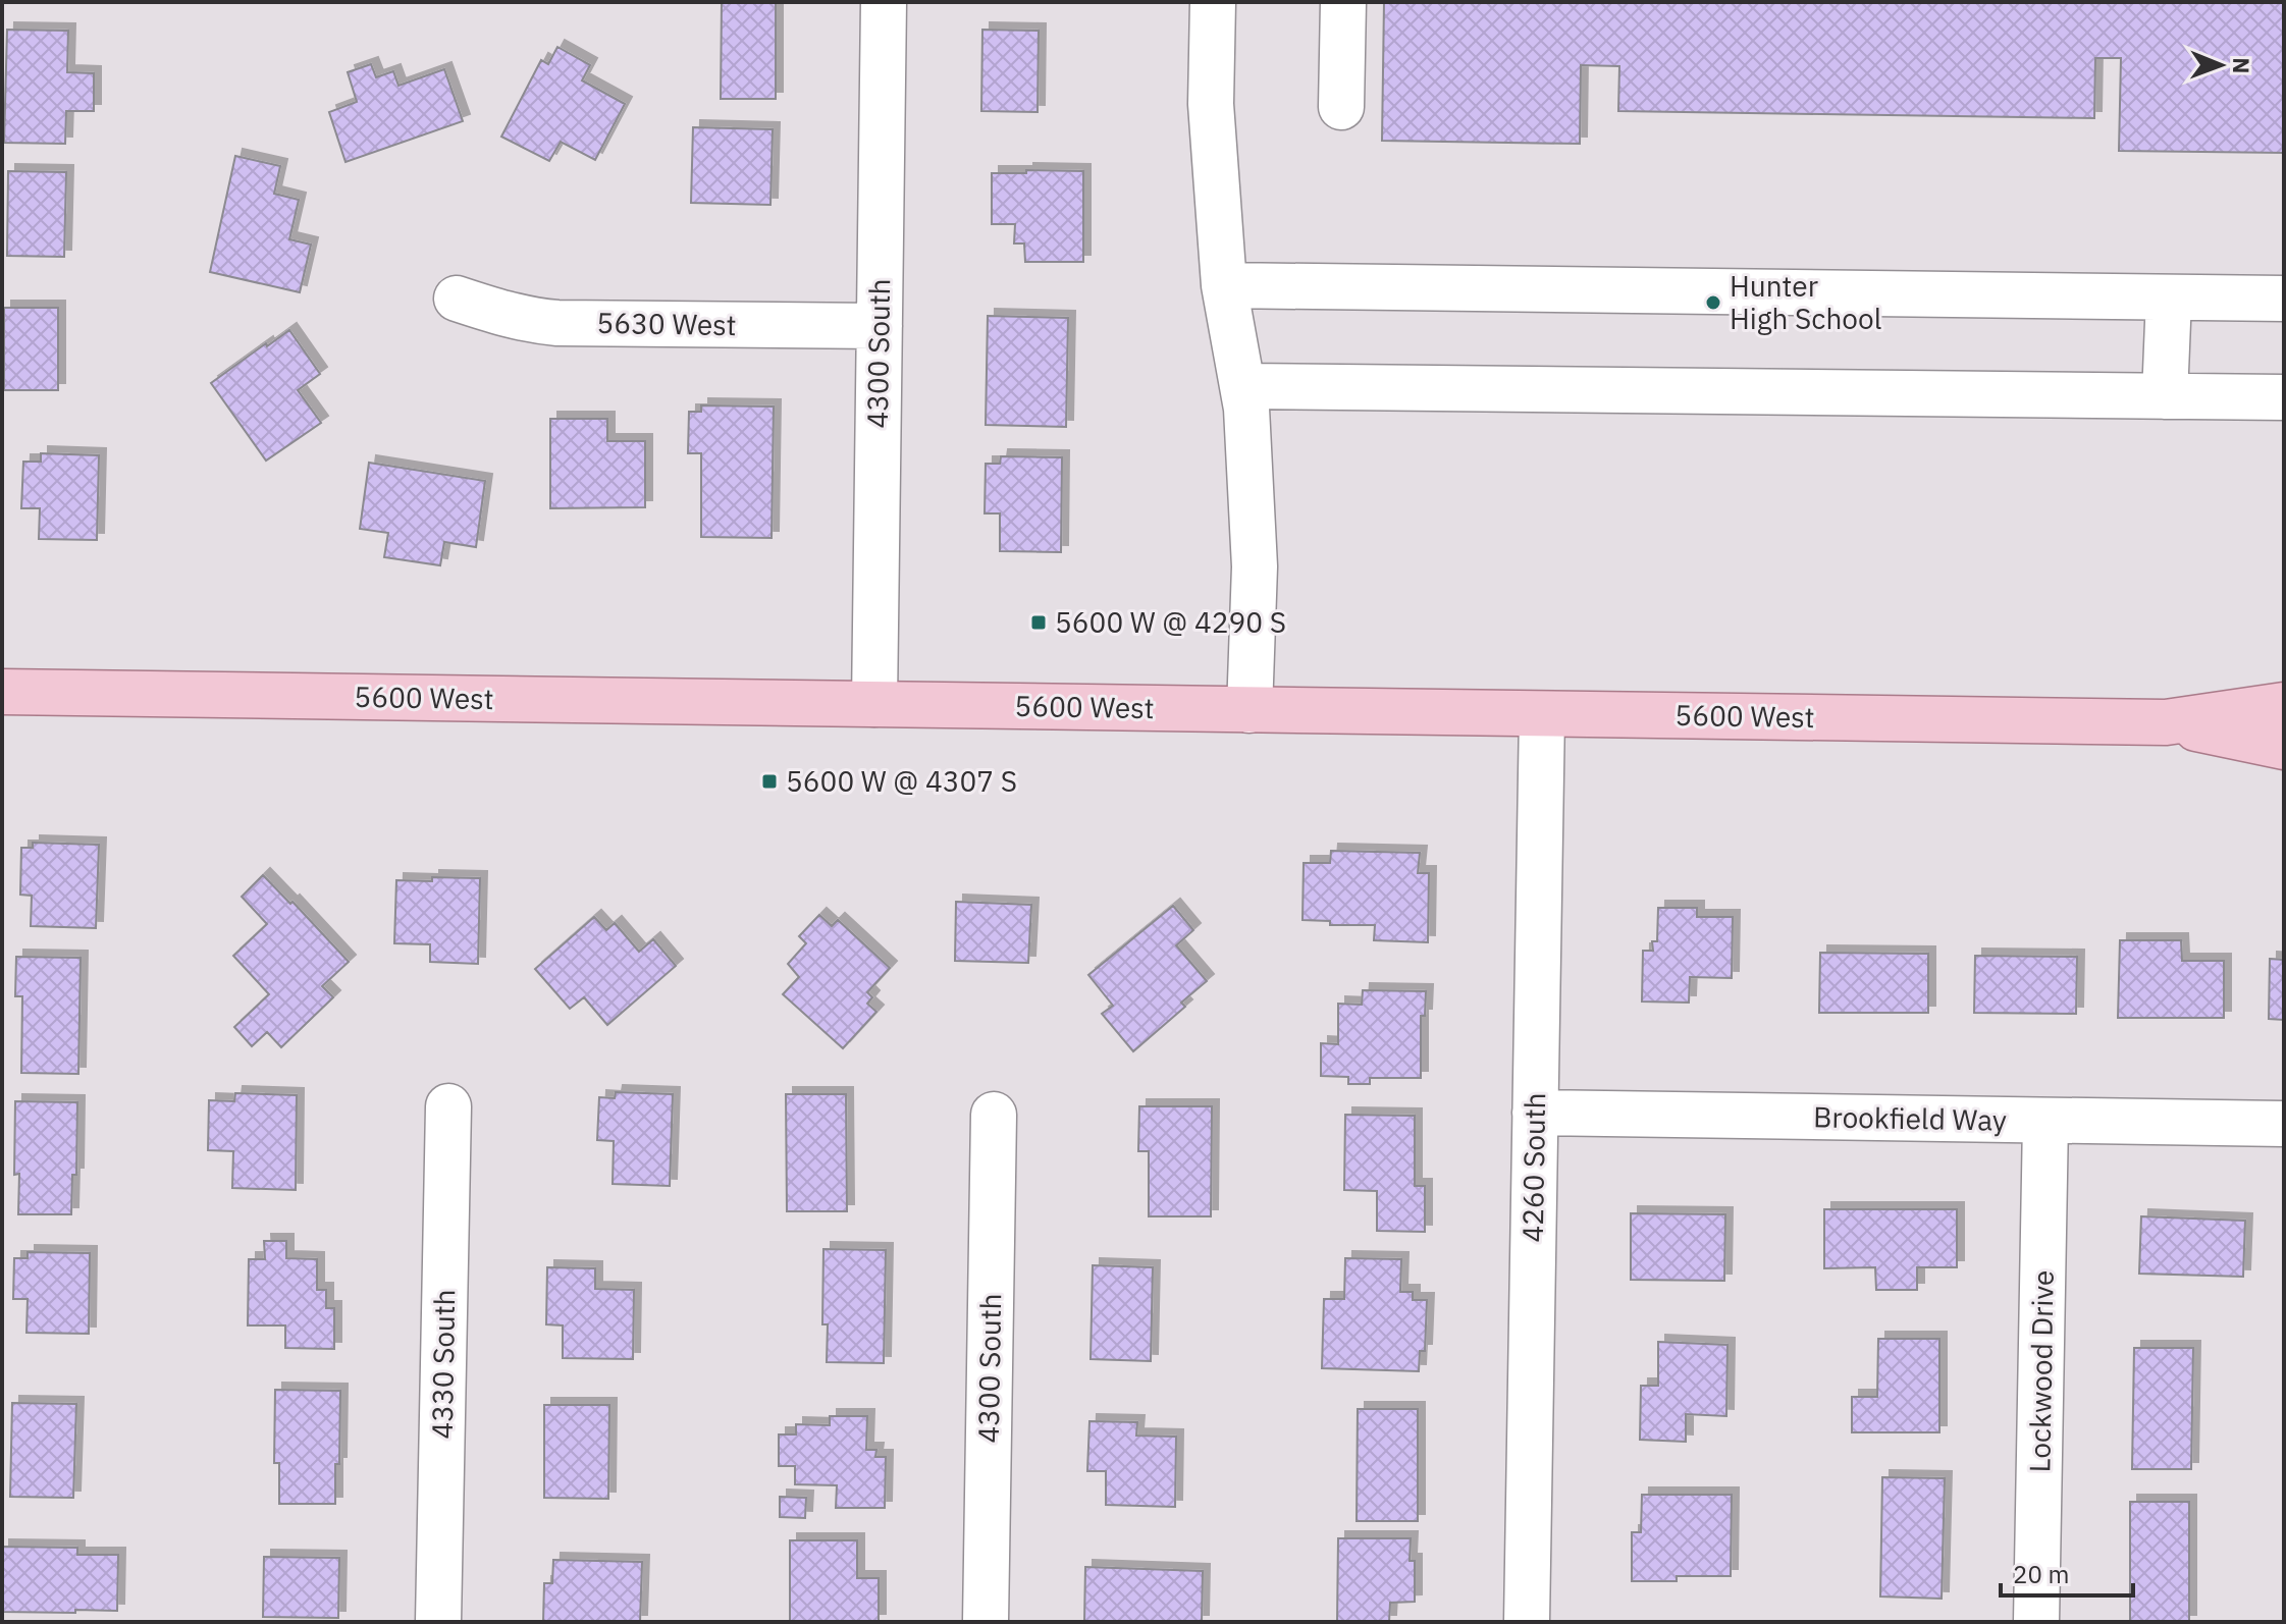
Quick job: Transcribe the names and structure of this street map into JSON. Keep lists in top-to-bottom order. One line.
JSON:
{"streets":{"main road":["5600 West"],"street":["5630 West","4300 South","Brookfield Way","4260 South","4330 South","Lockwood Drive"]},"crossings":[["5630 West","4300 South"],["4300 South","5600 West"],["5600 West","4260 South"],["Brookfield Way","4260 South"],["Brookfield Way","Lockwood Drive"]],"places":{"other":["Hunter High School"],"transit":["5600 W @ 4290 S","5600 W @ 4307 S"]},"scale_bar":"20 m","north":"right"}
